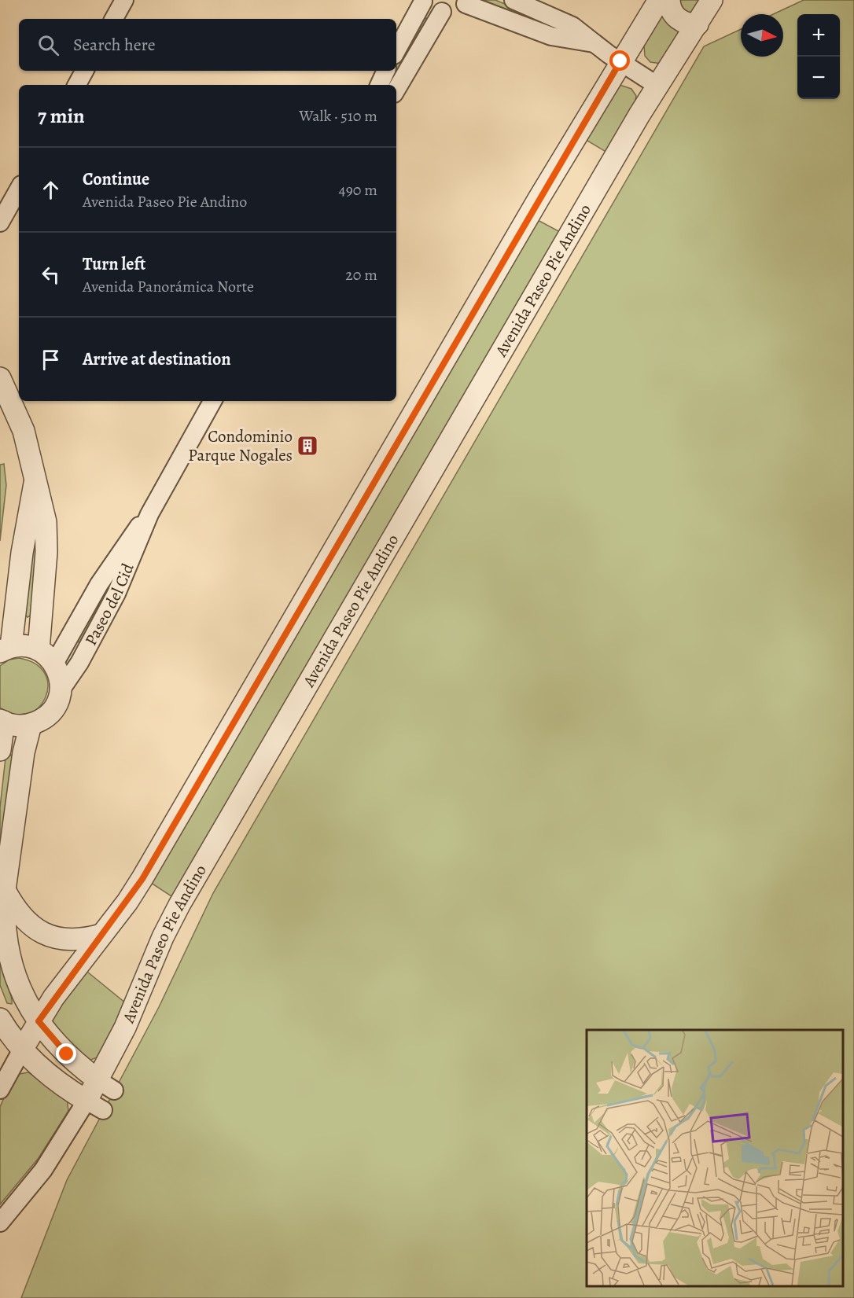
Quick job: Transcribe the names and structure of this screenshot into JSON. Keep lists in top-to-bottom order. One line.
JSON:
{"streets":{"street":["Avenida Paseo Pie Andino","Paseo del Cid"]},"places":{"building":["Condominio Parque Nogales"]},"north":"right","page":{"map_buttons":["+","−"],"search":"Search here","heading":["7 min","Walk · 510 m"],"list":[["Continue","Avenida Paseo Pie Andino","490 m"],["Turn left","Avenida Panorámica Norte","20 m"],"Arrive at destination"]}}
